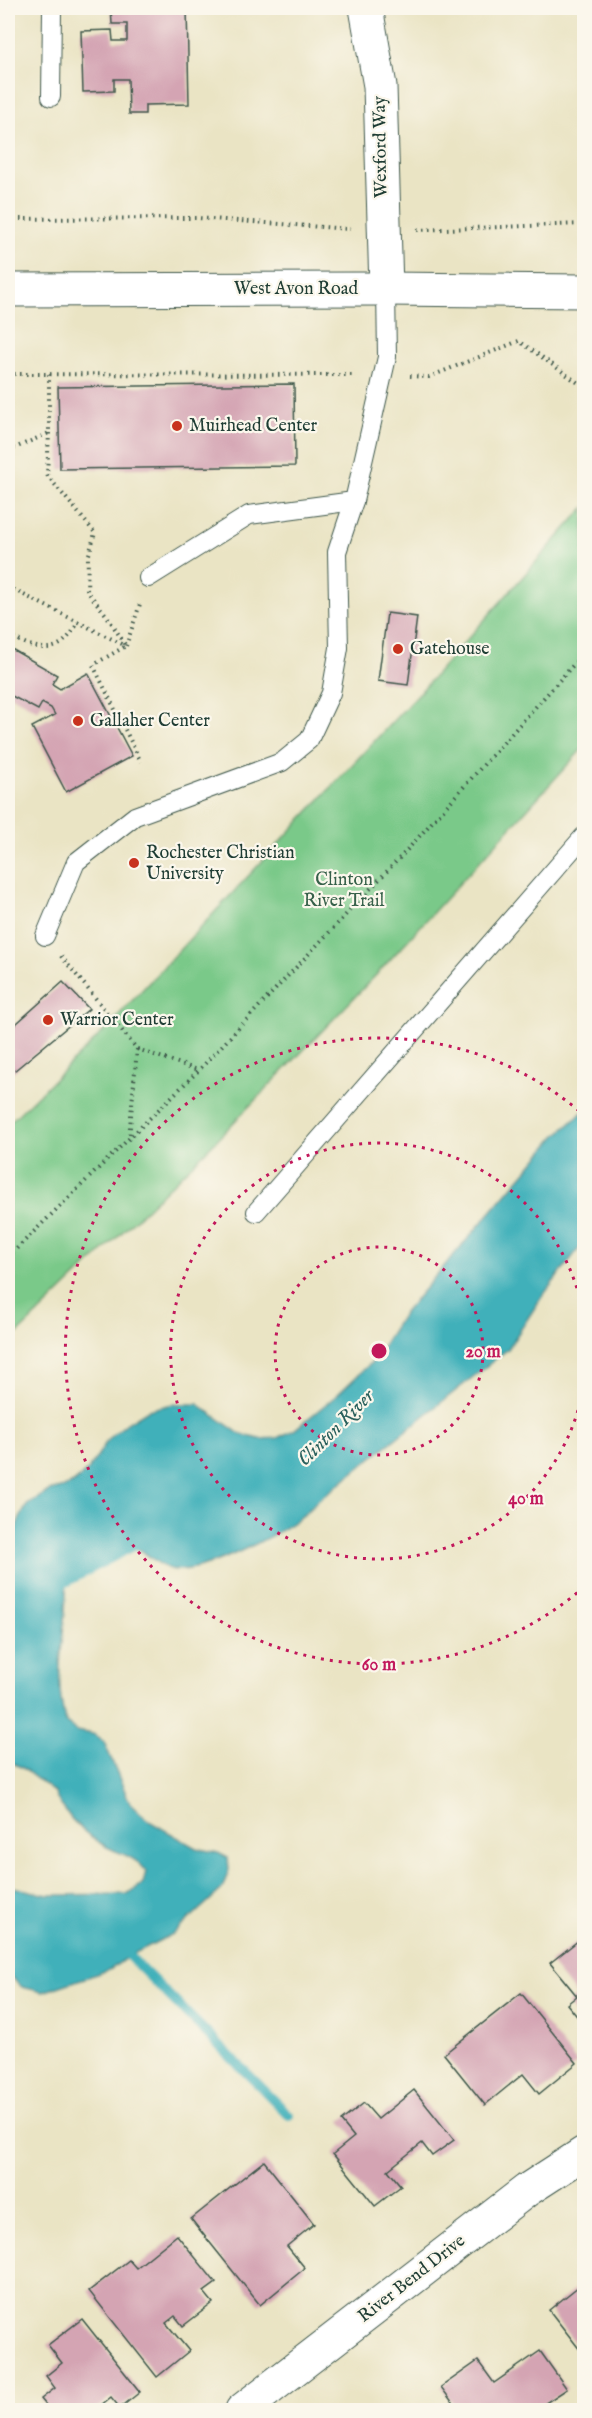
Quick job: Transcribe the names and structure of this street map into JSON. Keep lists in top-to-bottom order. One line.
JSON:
{"streets":{"street":["Wexford Way","West Avon Road","River Bend Drive"]},"crossings":[["Wexford Way","West Avon Road"]],"water":["Clinton River"],"parks":["Clinton River Trail"],"places":["Muirhead Center","Gatehouse","Gallaher Center","Rochester Christian University","Warrior Center"],"rings":["20 m","40 m","60 m"]}
